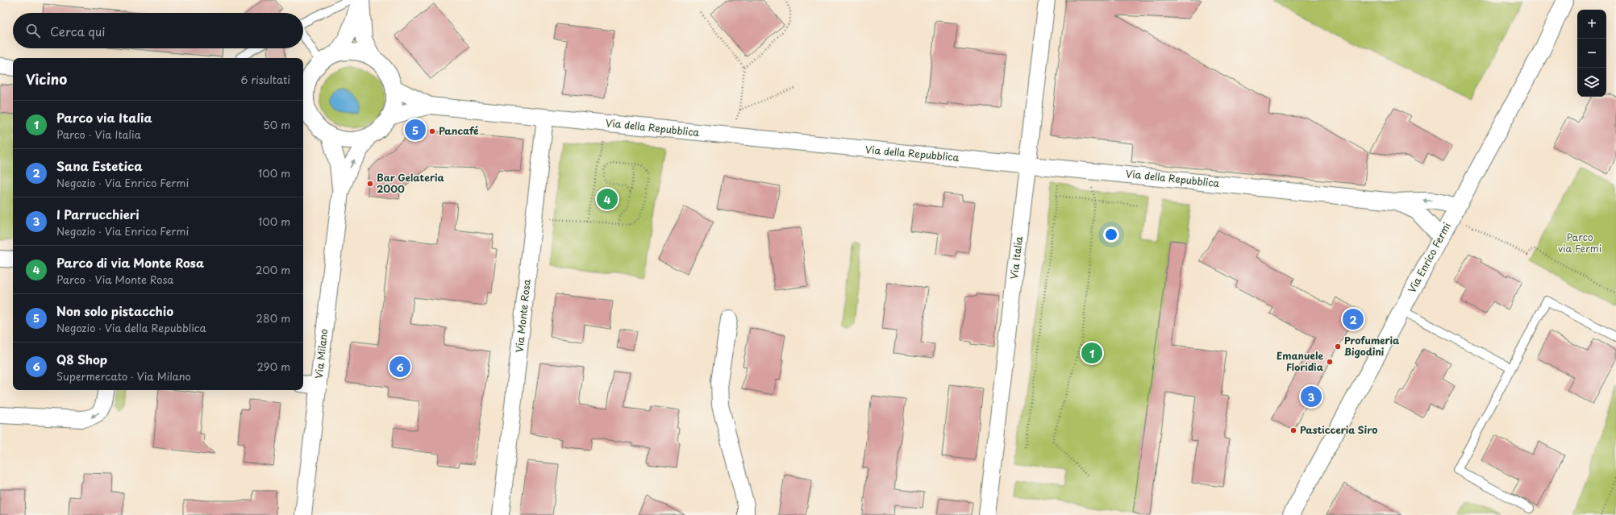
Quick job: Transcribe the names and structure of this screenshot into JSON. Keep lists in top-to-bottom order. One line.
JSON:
{"streets":{"street":["Via della Repubblica","Via Italia","Via Enrico Fermi","Via Monte Rosa","Via Milano"]},"crossings":[["Via della Repubblica","Via Italia"],["Via della Repubblica","Via Enrico Fermi"],["Via della Repubblica","Via Monte Rosa"],["Via della Repubblica","Via Milano"]],"parks":["Parco via Fermi"],"places":["Pancafé","Bar Gelateria 2000","Profumeria Bigodini","Emanuele Floridia","Pasticceria Siro"],"page":{"map_buttons":["+","−"],"search":"Cerca qui","heading":["Vicino","6 risultati"],"list":[{"mark":"1","name":"Parco via Italia","note":"Parco · Via Italia","value":"50 m"},{"mark":"2","name":"Sana Estetica","note":"Negozio · Via Enrico Fermi","value":"100 m"},{"mark":"3","name":"I Parrucchieri","note":"Negozio · Via Enrico Fermi","value":"100 m"},{"mark":"4","name":"Parco di via Monte Rosa","note":"Parco · Via Monte Rosa","value":"200 m"},{"mark":"5","name":"Non solo pistacchio","note":"Negozio · Via della Repubblica","value":"280 m"},{"mark":"6","name":"Q8 Shop","note":"Supermercato · Via Milano","value":"290 m"}],"pins":["5","4","2","1","6","3"]}}
